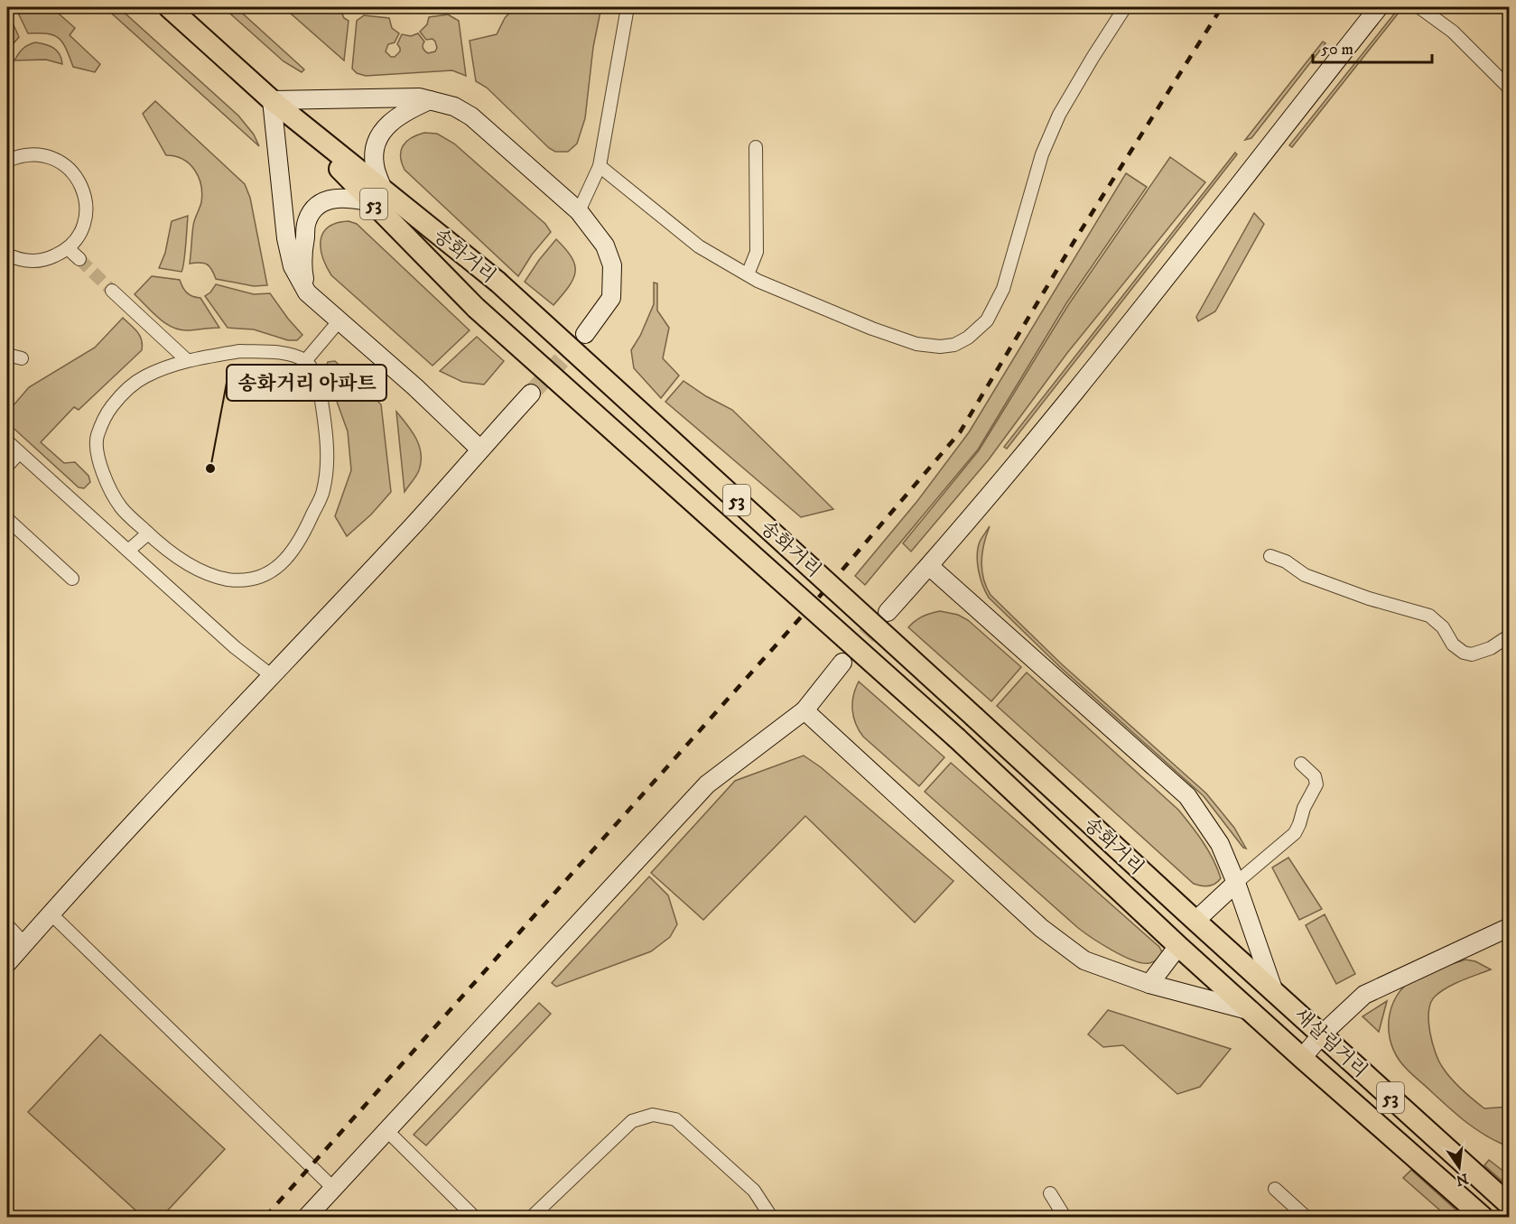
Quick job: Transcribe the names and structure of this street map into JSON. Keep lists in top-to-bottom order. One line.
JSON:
{"streets":{"main road":["53","송화거리","새살림거리"]},"crossings":[["송화거리","새살림거리"]],"places":["송화거리 아파트"],"scale_bar":"50 m","north":"bottom"}
